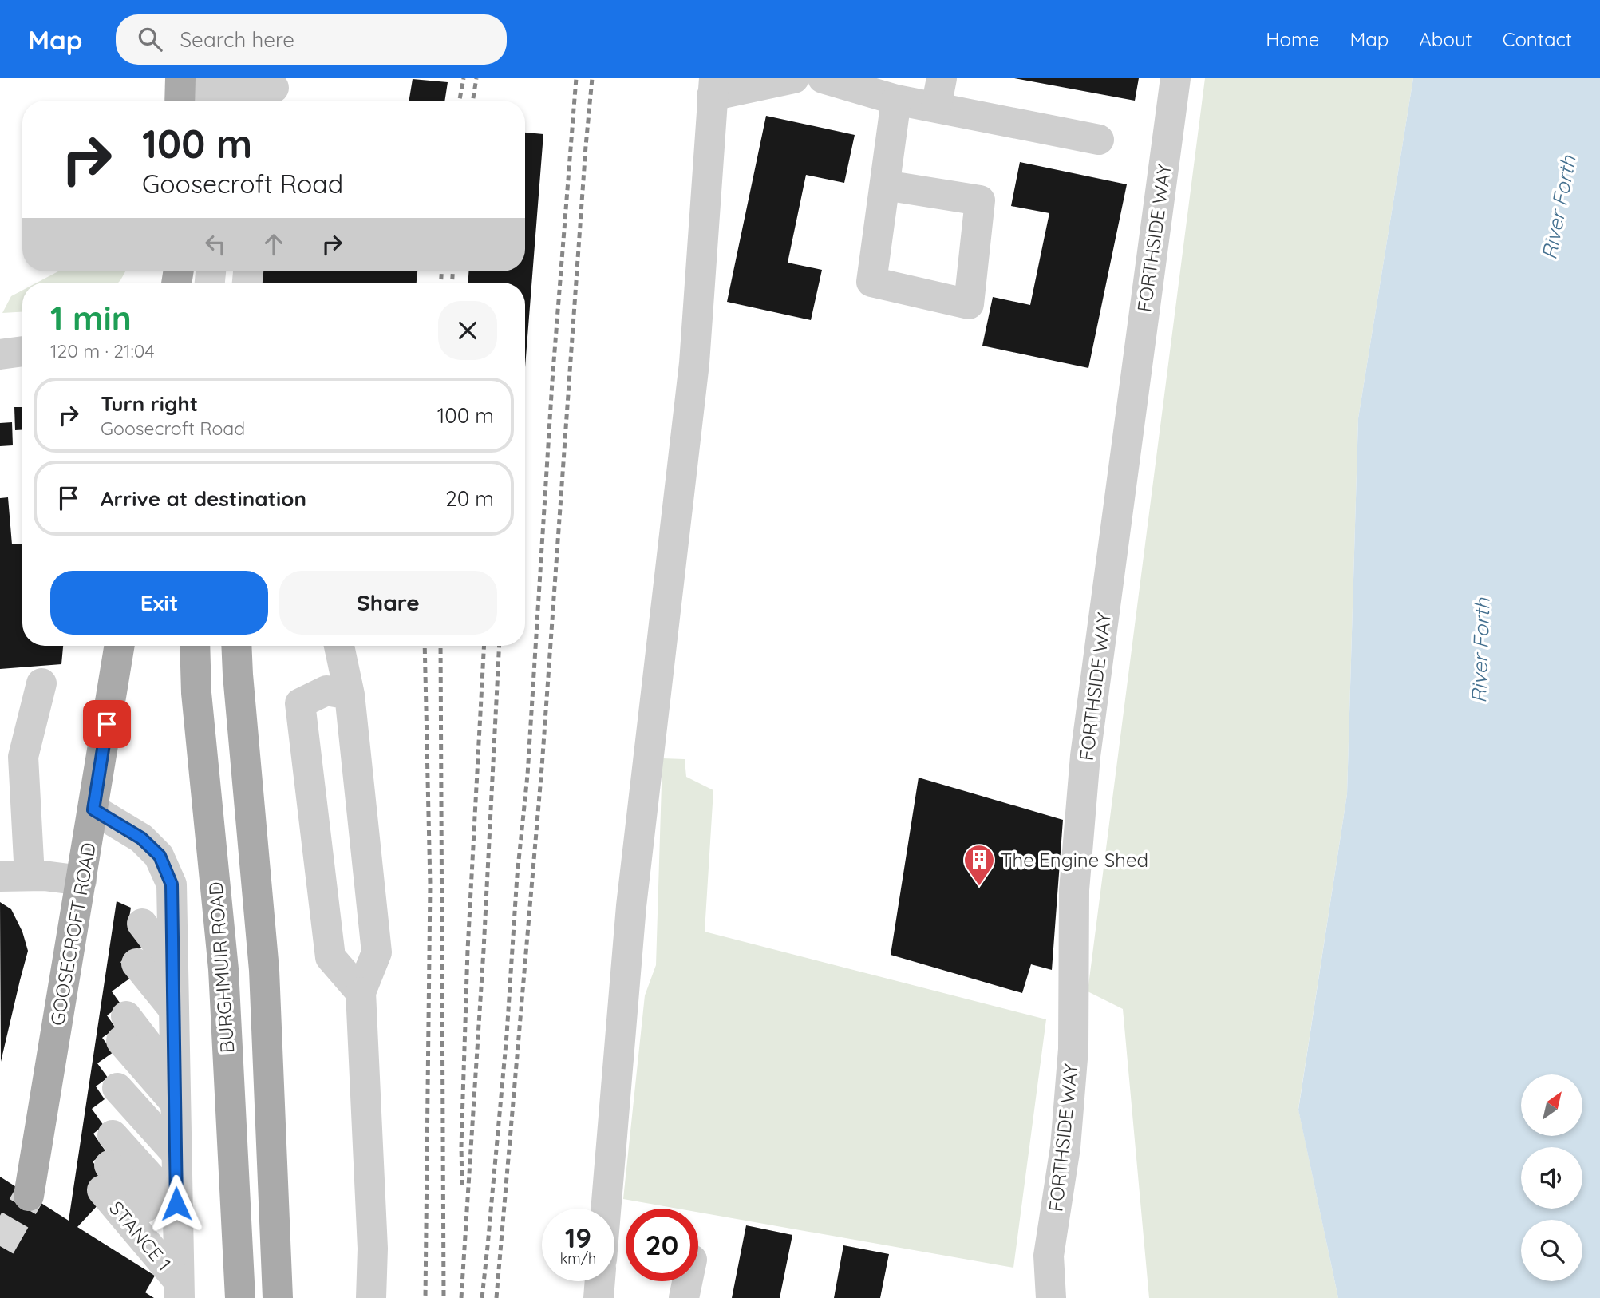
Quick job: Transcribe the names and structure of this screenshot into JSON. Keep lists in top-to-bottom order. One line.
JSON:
{"streets":{"main road":["GOOSECROFT ROAD","BURGHMUIR ROAD"],"street":["FORTHSIDE WAY","STANCE 1"]},"water":["River Forth"],"places":{"building":["The Engine Shed"]},"north":"top right","page":{"header":"Map","search":"Search here","nav":["Home","Map","About","Contact"],"turn":["100 m","Goosecroft Road"],"heading":["1 min","120 m · 21:04"],"list":[{"name":"Turn right","note":"Goosecroft Road","value":"100 m"},{"name":"Arrive at destination","value":"20 m"}],"buttons":["Exit","Share"],"speed":"19 km/h","limit":"20"}}
